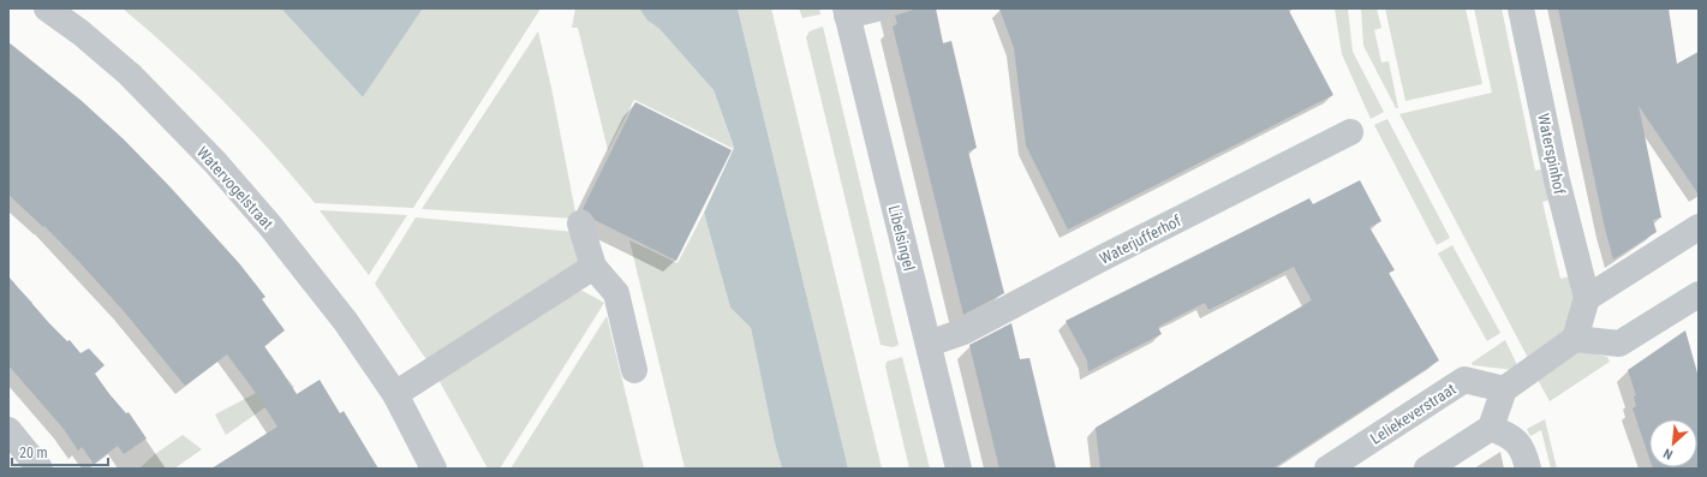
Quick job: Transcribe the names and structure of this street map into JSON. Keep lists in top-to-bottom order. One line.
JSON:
{"streets":{"street":["Waterspinhof","Watervogelstraat","Libelsingel","Waterjufferhof","Leliekeverstraat"]},"crossings":[["Libelsingel","Waterjufferhof"]],"scale_bar":"20 m","north":"bottom left"}
